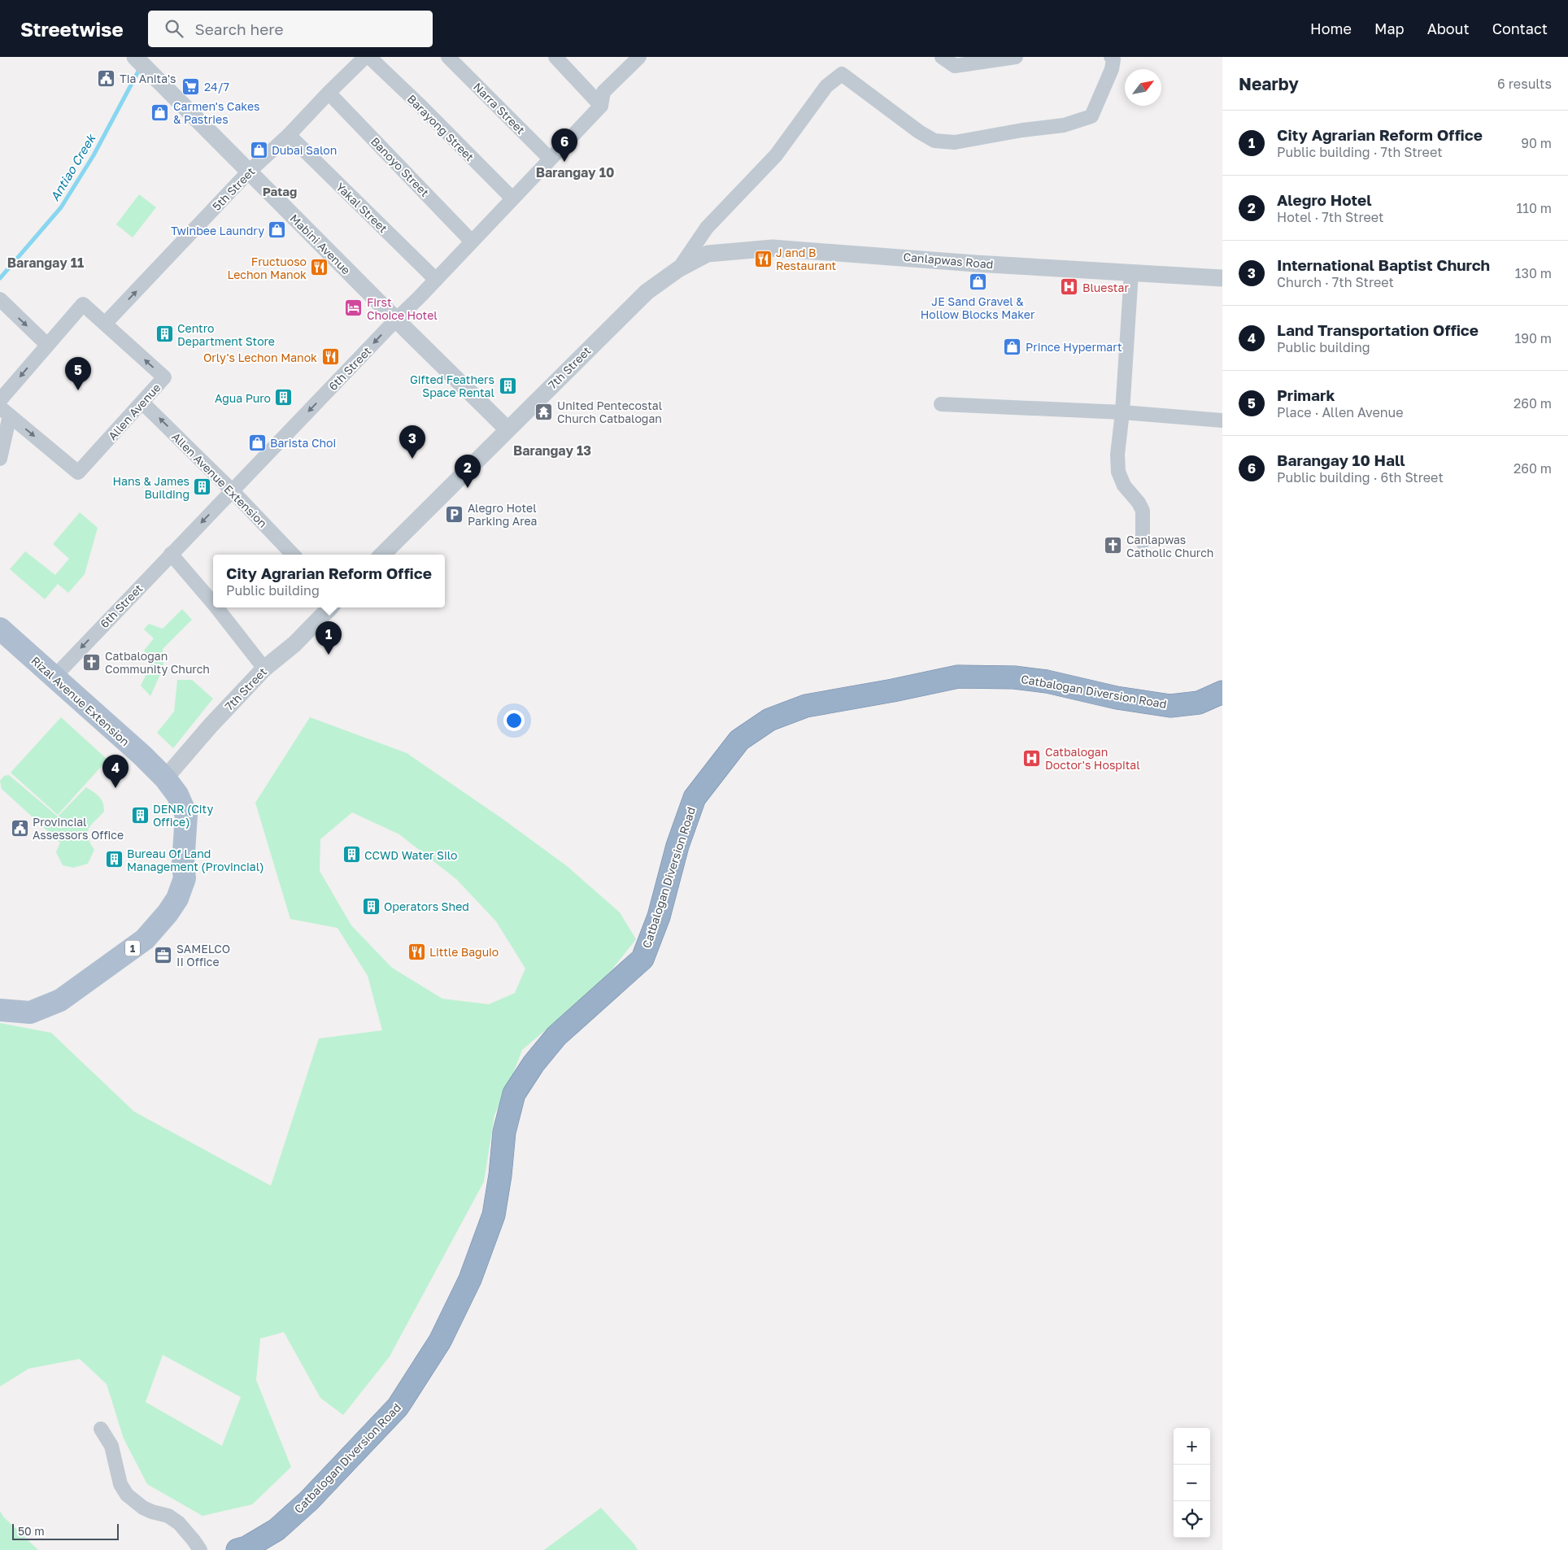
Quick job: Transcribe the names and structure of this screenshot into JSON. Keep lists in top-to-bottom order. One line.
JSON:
{"streets":{"highway":["Catbalogan Diversion Road"],"main road":["Rizal Avenue Extension","1"],"street":["Narra Street","Barayong Street","Banoyo Street","5th Street","Yakal Street","Mabini Avenue","Canlapwas Road","7th Street","6th Street","Allen Avenue","Allen Avenue Extension"]},"crossings":[["Narra Street","6th Street"],["Barayong Street","6th Street"],["Banoyo Street","5th Street"],["Banoyo Street","6th Street"],["5th Street","Yakal Street"],["5th Street","Mabini Avenue"],["5th Street","Allen Avenue"],["Yakal Street","6th Street"],["Mabini Avenue","7th Street"],["Mabini Avenue","6th Street"],["Canlapwas Road","7th Street"],["7th Street","Rizal Avenue Extension"],["6th Street","Allen Avenue Extension"],["6th Street","Rizal Avenue Extension"],["Allen Avenue","Allen Avenue Extension"]],"one_way":["5th Street","6th Street","Allen Avenue Extension"],"districts":["Barangay 10","Patag","Barangay 11","Barangay 13"],"water":["Antiao Creek"],"places":{"public building":["Tia Anita's","Provincial Assessors Office"],"supermarket":["24/7"],"shop":["Carmen's Cakes & Pastries","Dubai Salon","Twinbee Laundry","JE Sand Gravel & Hollow Blocks Maker","Prince Hypermart","Barista Choi"],"restaurant":["J and B Restaurant","Fructuoso Lechon Manok","Orly's Lechon Manok","Little Baguio"],"hospital":["Bluestar","Catbalogan Doctor's Hospital"],"hotel":["First Choice Hotel"],"building":["Centro Department Store","Gifted Feathers Space Rental","Agua Puro","Hans & James Building","DENR (City Office)","CCWD Water Silo","Bureau Of Land Management (Provincial)","Operators Shed"],"temple":["United Pentecostal Church Catbalogan"],"parking":["Alegro Hotel Parking Area"],"church":["Canlapwas Catholic Church","Catbalogan Community Church"],"office":["SAMELCO II Office"]},"scale_bar":"50 m","north":"top right","page":{"header":"Streetwise","search":"Search here","nav":["Home","Map","About","Contact"],"heading":["Nearby","6 results"],"list":[{"mark":"1","name":"City Agrarian Reform Office","note":"Public building · 7th Street","value":"90 m"},{"mark":"2","name":"Alegro Hotel","note":"Hotel · 7th Street","value":"110 m"},{"mark":"3","name":"International Baptist Church","note":"Church · 7th Street","value":"130 m"},{"mark":"4","name":"Land Transportation Office","note":"Public building","value":"190 m"},{"mark":"5","name":"Primark","note":"Place · Allen Avenue","value":"260 m"},{"mark":"6","name":"Barangay 10 Hall","note":"Public building · 6th Street","value":"260 m"}],"pins":["6","5","3","2","1","4"],"popup":["City Agrarian Reform Office","Public building"],"map_buttons":["+","−"],"scale":"50 m"}}
